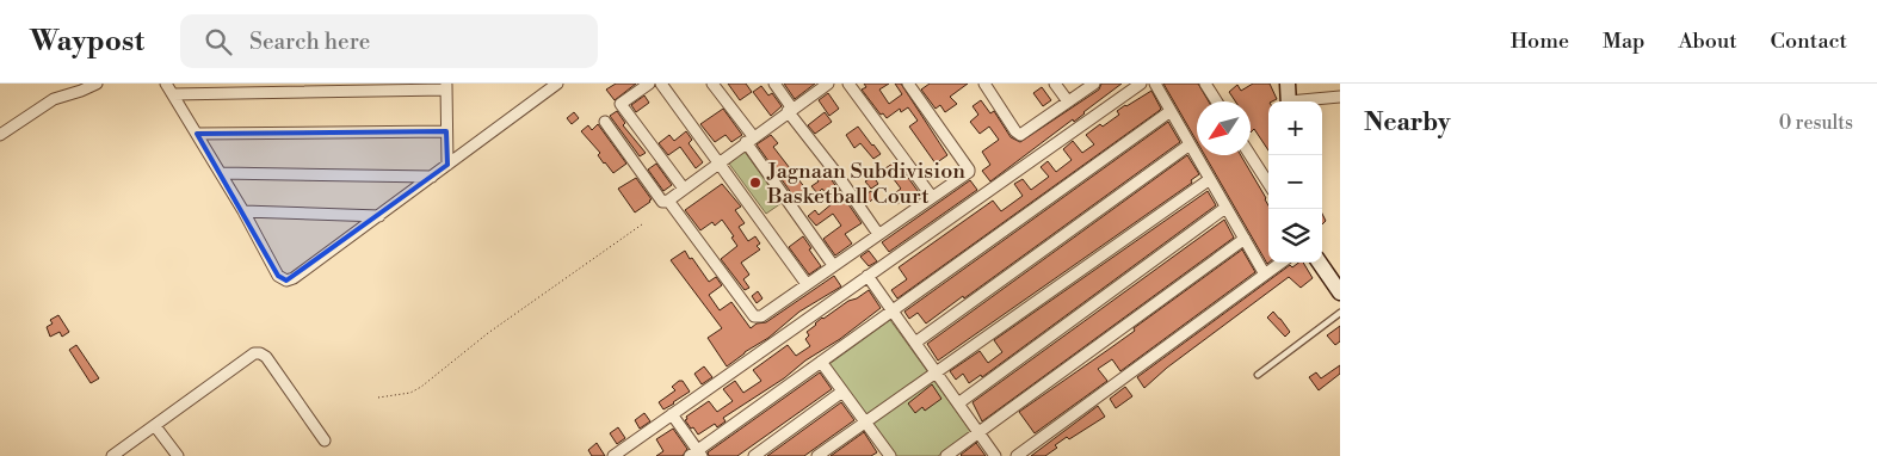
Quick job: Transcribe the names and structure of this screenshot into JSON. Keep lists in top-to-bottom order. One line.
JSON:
{"places":["Jagnaan Subdivision Basketball Court"],"north":"bottom left","page":{"header":"Waypost","search":"Search here","nav":["Home","Map","About","Contact"],"heading":["Nearby","0 results"],"map_buttons":["+","−"]}}
